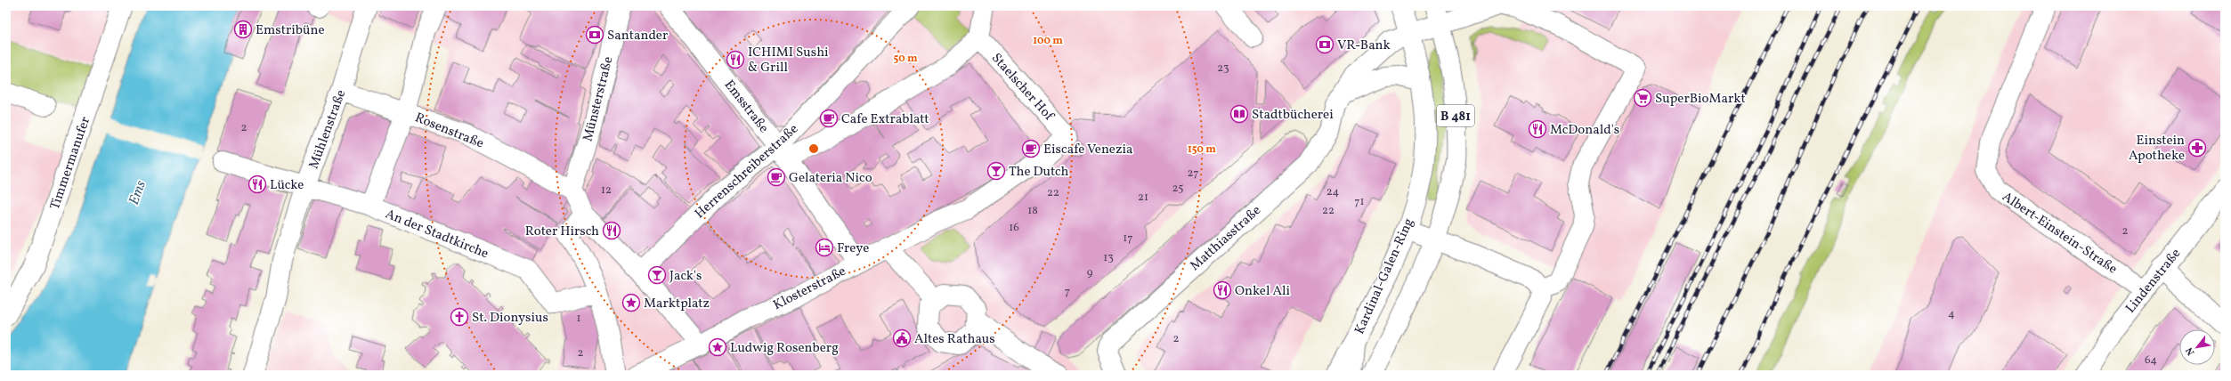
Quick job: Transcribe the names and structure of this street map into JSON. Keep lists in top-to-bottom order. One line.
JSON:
{"streets":{"street":["Staelscher Hof","Münsterstraße","Emsstraße","B 481","Mühlenstraße","Rosenstraße","Timmermanufer","Herrenschreiberstraße","Albert-Einstein-Straße","An der Stadtkirche","Matthiasstraße","Kardinal-Galen-Ring","Lindenstraße","Klosterstraße"]},"crossings":[["Staelscher Hof","Herrenschreiberstraße"],["Staelscher Hof","Klosterstraße"],["Münsterstraße","Rosenstraße"],["Emsstraße","Herrenschreiberstraße"],["Emsstraße","Klosterstraße"],["B 481","Matthiasstraße"],["Mühlenstraße","Rosenstraße"],["Mühlenstraße","An der Stadtkirche"],["Albert-Einstein-Straße","Lindenstraße"],["Matthiasstraße","Kardinal-Galen-Ring"]],"water":["Ems"],"places":{"building":["Emstribüne"],"bank":["Santander","VR-Bank"],"restaurant":["ICHIMI Sushi & Grill","McDonald's","Lücke","Roter Hirsch","Onkel Ali"],"supermarket":["SuperBioMarkt"],"library":["Stadtbücherei"],"cafe":["Cafe Extrablatt","Eiscafe Venezia","Gelateria Nico"],"pharmacy":["Einstein Apotheke"],"bar":["The Dutch","Jack's"],"hotel":["Freye"],"place":["Marktplatz","Ludwig Rosenberg"],"church":["St. Dionysius"],"public building":["Altes Rathaus"]},"house_numbers":["23","2","27","25","12","24","22","21","71","18","22","16","2","17","13","9","7","4","1","2","2","64"],"north":"bottom left","rings":["100 m","50 m","150 m"]}
